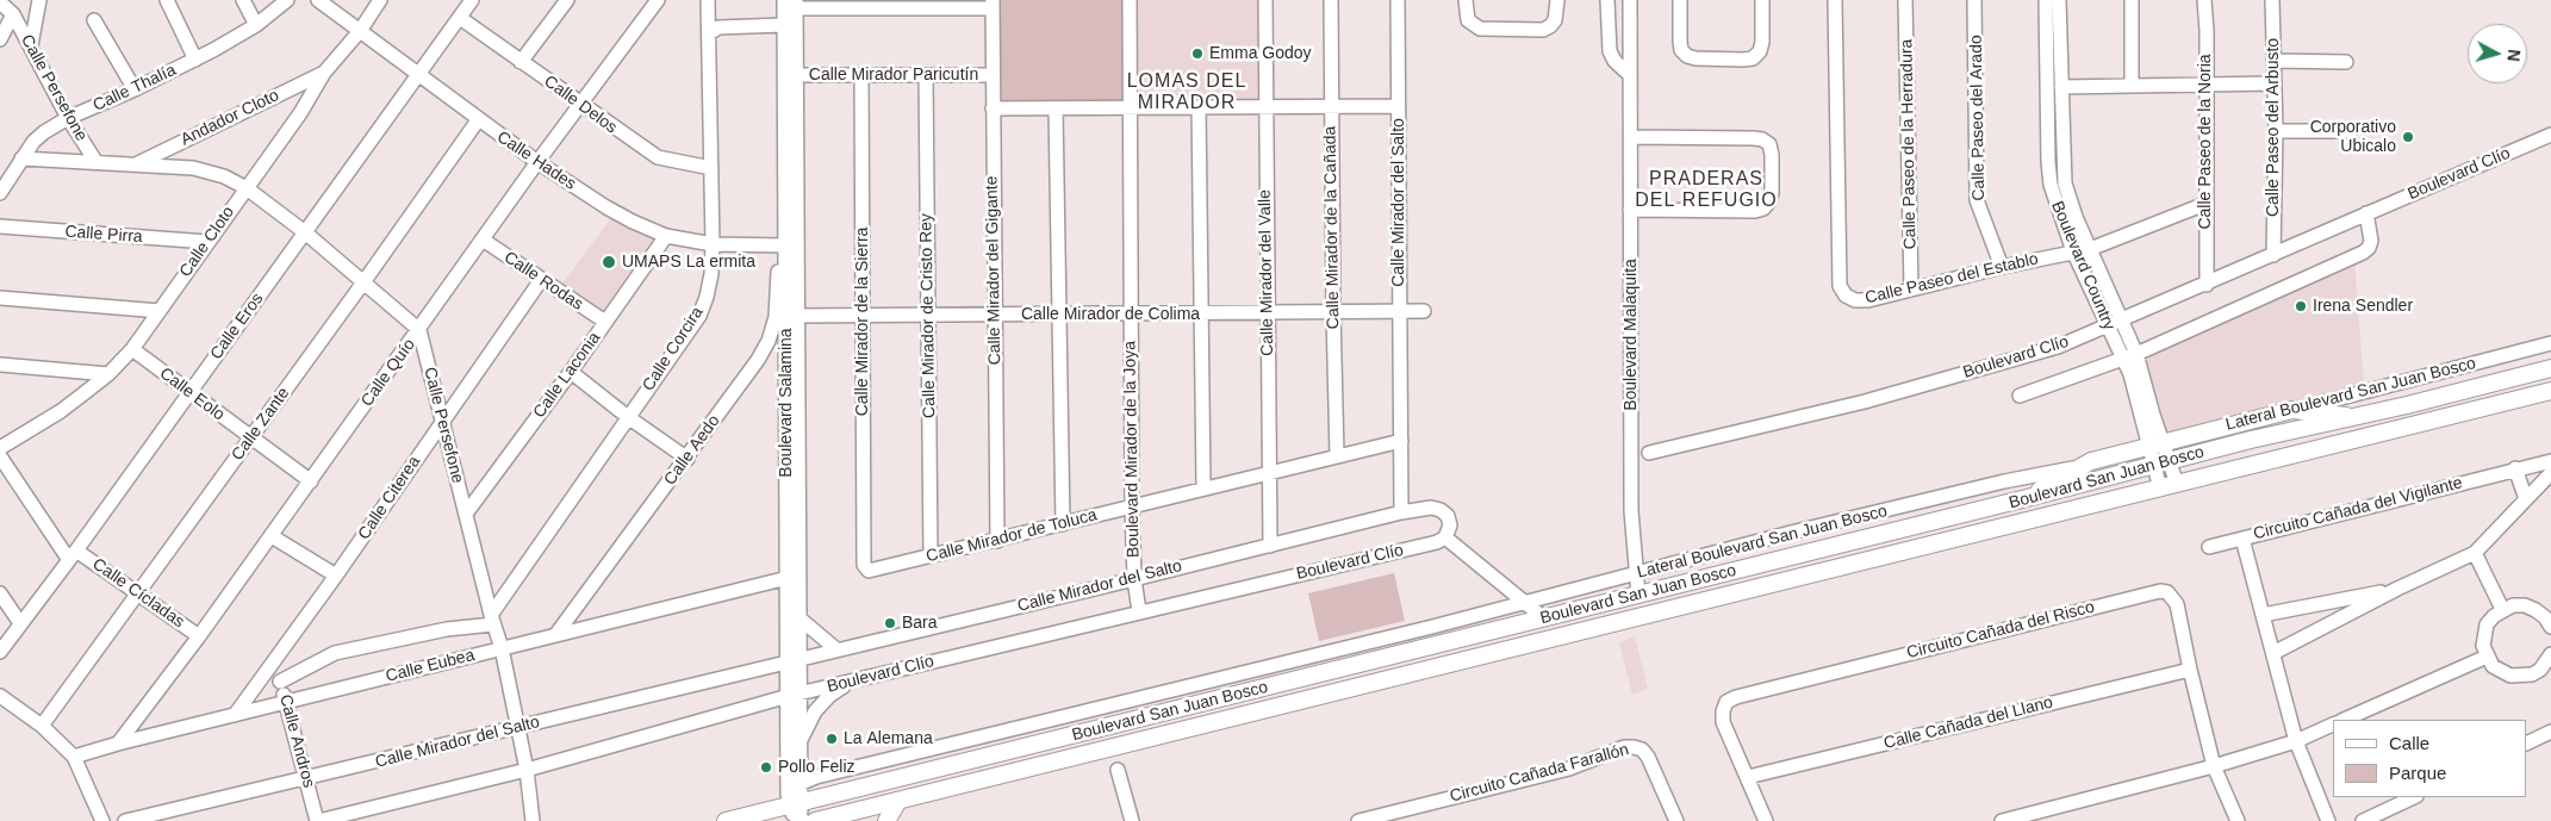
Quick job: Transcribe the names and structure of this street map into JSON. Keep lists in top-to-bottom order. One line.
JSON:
{"streets":{"main road":["Lateral Boulevard San Juan Bosco","Boulevard San Juan Bosco"],"street":["Calle Mirador Paricutín","Calle Persefone","Calle Thalía","Calle Delos","Andador Cloto","Calle Paseo del Arado","Calle Paseo del Arbusto","Calle Paseo de la Noria","Calle Paseo de la Herradura","Calle Hades","Boulevard Clío","Calle Mirador del Salto","Calle Mirador de la Cañada","Calle Pirra","Calle Cloto","Boulevard Country","Calle Mirador del Gigante","Calle Mirador del Valle","Calle Paseo del Establo","Calle Rodas","Calle Mirador de Colima","Calle Mirador de Cristo Rey","Calle Mirador de la Sierra","Calle Eros","Boulevard Malaquita","Calle Corcira","Calle Quío","Calle Laconia","Calle Eolo","Boulevard Salamina","Calle Zante","Boulevard Mirador de la Joya","Calle Aedo","Calle Citerea","Circuito Cañada del Vigilante","Calle Mirador de Toluca","Calle Cícladas","Circuito Cañada del Risco","Calle Eubea","Calle Cañada del Llano","Calle Andros","Circuito Cañada Farallón"]},"crossings":[["Calle Mirador Paricutín","Calle Mirador del Gigante"],["Calle Mirador Paricutín","Calle Mirador de Cristo Rey"],["Calle Mirador Paricutín","Calle Mirador de la Sierra"],["Calle Mirador Paricutín","Boulevard Salamina"],["Calle Persefone","Calle Thalía"],["Calle Persefone","Andador Cloto"],["Calle Persefone","Boulevard Clío"],["Calle Persefone","Calle Mirador del Salto"],["Calle Persefone","Calle Cloto"],["Calle Persefone","Calle Eros"],["Calle Persefone","Calle Corcira"],["Calle Persefone","Calle Quío"],["Calle Persefone","Calle Laconia"],["Calle Persefone","Calle Zante"],["Calle Persefone","Calle Citerea"],["Calle Persefone","Calle Eubea"],["Calle Delos","Calle Eros"],["Calle Delos","Calle Corcira"],["Calle Delos","Calle Quío"],["Andador Cloto","Calle Cloto"],["Calle Paseo del Arado","Calle Paseo del Establo"],["Calle Paseo del Arbusto","Boulevard Clío"],["Calle Paseo de la Noria","Boulevard Clío"],["Calle Paseo de la Noria","Calle Paseo del Establo"],["Calle Paseo de la Herradura","Calle Paseo del Establo"],["Calle Hades","Calle Cloto"],["Calle Hades","Calle Eros"],["Calle Hades","Calle Corcira"],["Calle Hades","Calle Quío"],["Calle Hades","Calle Laconia"],["Calle Hades","Boulevard Salamina"],["Calle Hades","Calle Zante"],["Calle Hades","Calle Aedo"],["Boulevard Clío","Calle Mirador del Salto"],["Boulevard Clío","Boulevard Country"],["Boulevard Clío","Boulevard Salamina"],["Boulevard Clío","Boulevard Mirador de la Joya"],["Boulevard Clío","Calle Andros"],["Calle Mirador del Salto","Calle Mirador del Valle"],["Calle Mirador del Salto","Calle Mirador de Colima"],["Calle Mirador del Salto","Boulevard Salamina"],["Calle Mirador del Salto","Boulevard Mirador de la Joya"],["Calle Mirador del Salto","Calle Mirador de Toluca"],["Calle Mirador del Salto","Calle Andros"],["Calle Mirador de la Cañada","Calle Mirador de Colima"],["Calle Mirador de la Cañada","Calle Mirador de Toluca"],["Calle Pirra","Calle Cloto"],["Calle Cloto","Calle Eolo"],["Boulevard Country","Calle Paseo del Establo"],["Boulevard Country","Lateral Boulevard San Juan Bosco"],["Boulevard Country","Boulevard San Juan Bosco"],["Calle Mirador del Gigante","Calle Mirador de Colima"],["Calle Mirador del Gigante","Calle Mirador de Toluca"],["Calle Mirador del Valle","Calle Mirador de Colima"],["Calle Mirador del Valle","Calle Mirador de Toluca"],["Calle Rodas","Calle Quío"],["Calle Rodas","Calle Laconia"],["Calle Rodas","Calle Citerea"],["Calle Mirador de Colima","Calle Mirador de Cristo Rey"],["Calle Mirador de Colima","Calle Mirador de la Sierra"],["Calle Mirador de Colima","Boulevard Salamina"],["Calle Mirador de Colima","Boulevard Mirador de la Joya"],["Calle Mirador de Cristo Rey","Calle Mirador de Toluca"],["Calle Mirador de la Sierra","Calle Mirador de Toluca"],["Calle Eros","Calle Eolo"],["Calle Eros","Calle Cícladas"],["Boulevard Malaquita","Lateral Boulevard San Juan Bosco"],["Boulevard Malaquita","Boulevard San Juan Bosco"],["Calle Quío","Calle Eolo"],["Calle Quío","Calle Cícladas"],["Calle Quío","Calle Eubea"],["Calle Eolo","Calle Zante"],["Lateral Boulevard San Juan Bosco","Boulevard Salamina"],["Boulevard Salamina","Calle Aedo"],["Boulevard Salamina","Boulevard San Juan Bosco"],["Boulevard Salamina","Calle Eubea"],["Calle Zante","Calle Cícladas"],["Boulevard Mirador de la Joya","Calle Mirador de Toluca"],["Calle Aedo","Calle Eubea"],["Calle Citerea","Calle Eubea"],["Calle Citerea","Calle Andros"],["Circuito Cañada del Risco","Calle Cañada del Llano"],["Calle Eubea","Calle Andros"]],"districts":["LOMAS DEL MIRADOR","PRADERAS DEL REFUGIO"],"places":["Emma Godoy","Corporativo Ubicalo","UMAPS La ermita","Irena Sendler","Bara","La Alemana","Pollo Feliz"],"legend":["Calle","Parque"],"north":"right"}
